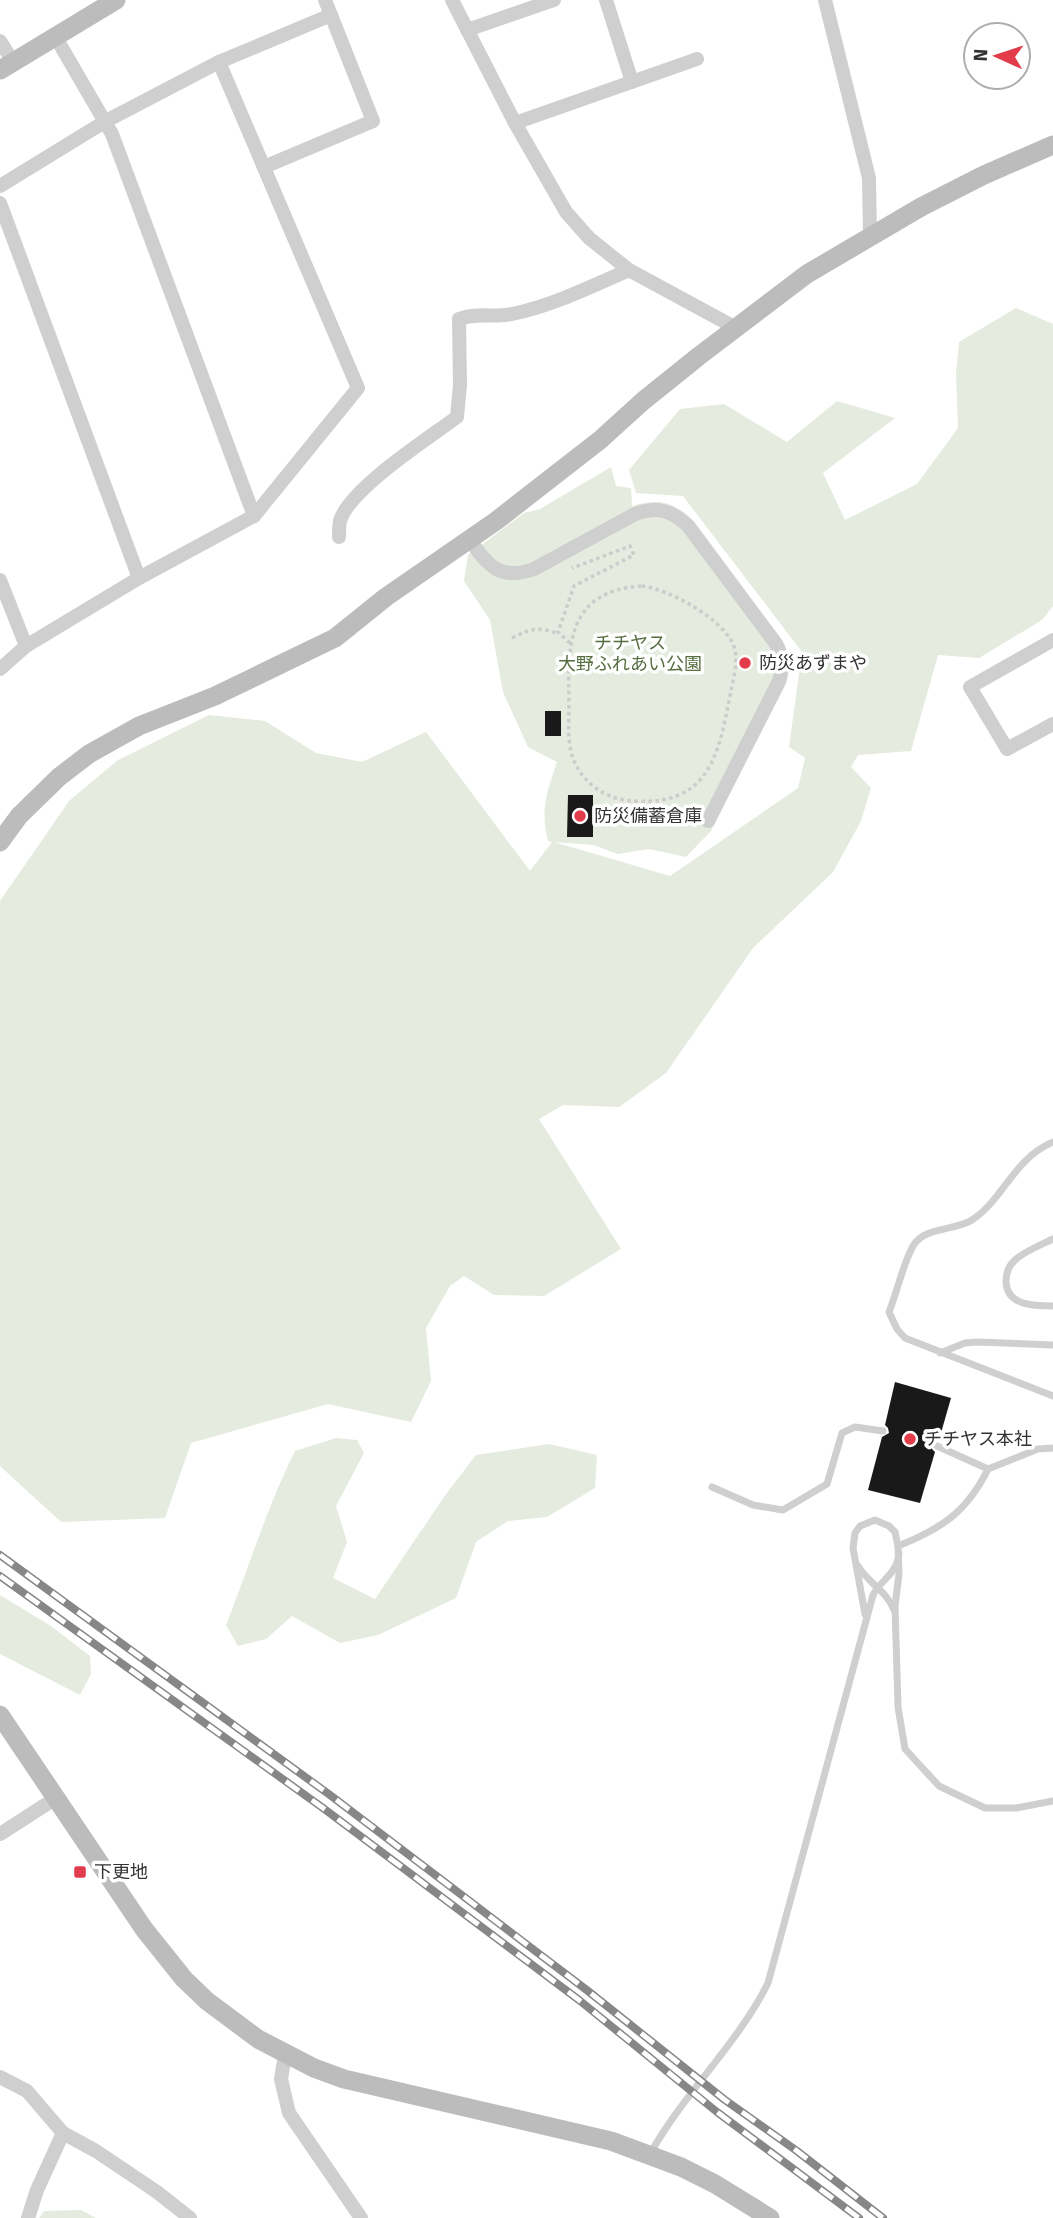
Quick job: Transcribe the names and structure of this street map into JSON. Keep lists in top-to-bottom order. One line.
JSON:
{"parks":["チチヤス 大野ふれあい公園"],"places":{"other":["防災あずまや","防災備蓄倉庫","チチヤス本社"],"transit":["下更地"]},"north":"left"}
